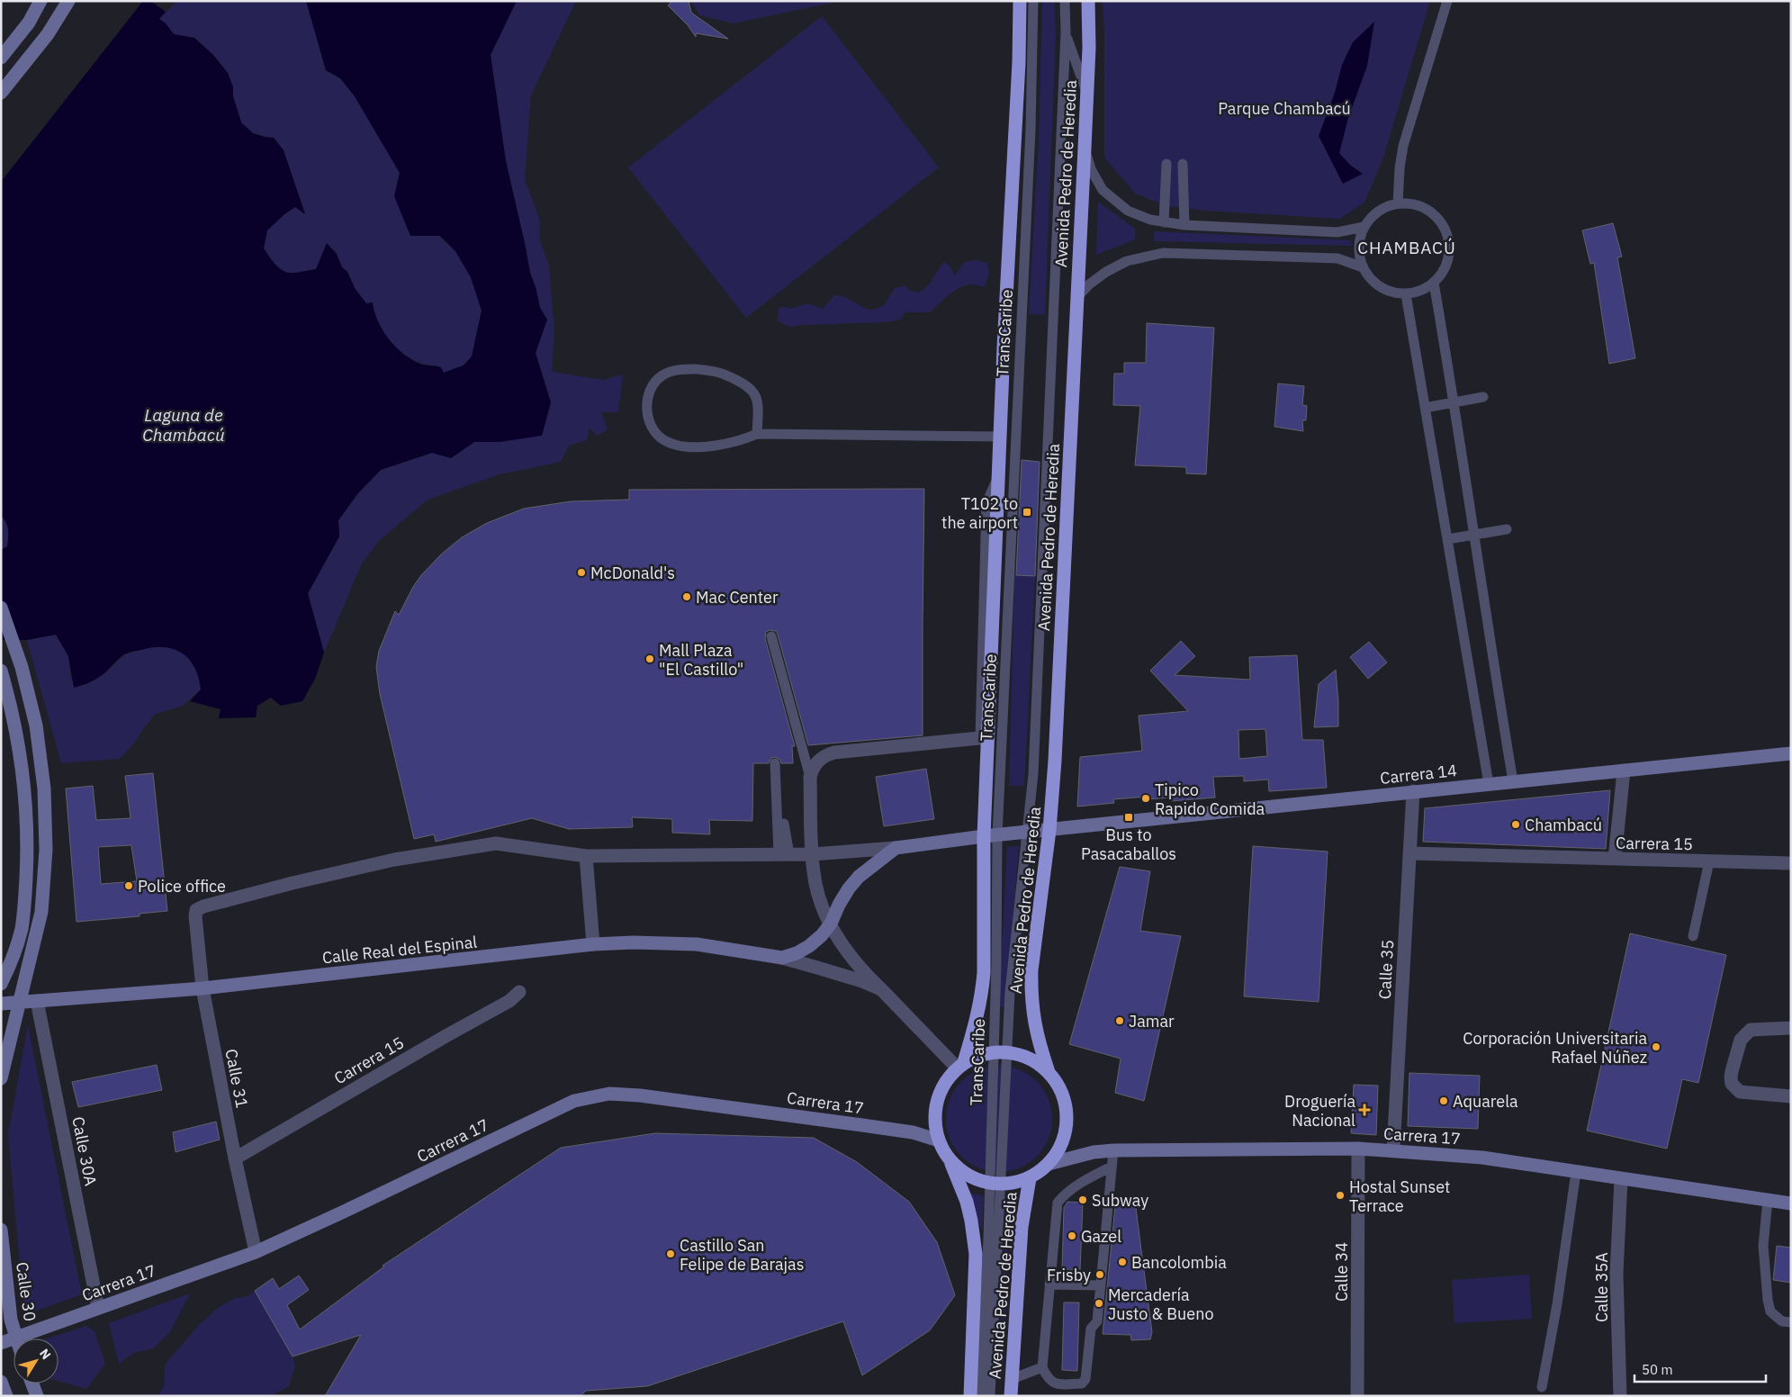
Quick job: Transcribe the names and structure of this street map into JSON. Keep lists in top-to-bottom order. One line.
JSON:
{"streets":{"highway":["Avenida Pedro de Heredia"],"main road":["Carrera 14","Calle Real del Espinal","Carrera 17","Calle 30"],"street":["Carrera 15","Calle 35","Calle 31","Calle 30A","Calle 34","Calle 35A"],"lane":["TransCaribe"]},"crossings":[["Avenida Pedro de Heredia","TransCaribe"],["Avenida Pedro de Heredia","Carrera 14"],["Avenida Pedro de Heredia","Calle Real del Espinal"],["Carrera 14","Calle 35"],["Carrera 15","Calle 35"],["Carrera 15","Calle 31"],["Calle Real del Espinal","Calle 31"],["Calle Real del Espinal","Calle 30A"],["Calle 35","Carrera 17"],["Calle 31","Carrera 17"],["Carrera 17","Calle 30A"],["Carrera 17","Calle 34"],["Carrera 17","Calle 35A"],["Carrera 17","Calle 30"]],"districts":["CHAMBACÚ"],"water":["Laguna de Chambacú"],"parks":["Parque Chambacú"],"places":{"transit":["T102 to the airport","Bus to Pasacaballos"],"other":["McDonald's","Mac Center","Mall Plaza \"El Castillo\"","Tipico Rapido Comida","Chambacú","Police office","Jamar","Corporación Universitaria Rafael Núñez","Aquarela","Hostal Sunset Terrace","Subway","Gazel","Castillo San Felipe de Barajas","Bancolombia","Frisby","Mercadería Justo & Bueno"],"health":["Droguería Nacional"]},"scale_bar":"50 m","north":"top right"}
